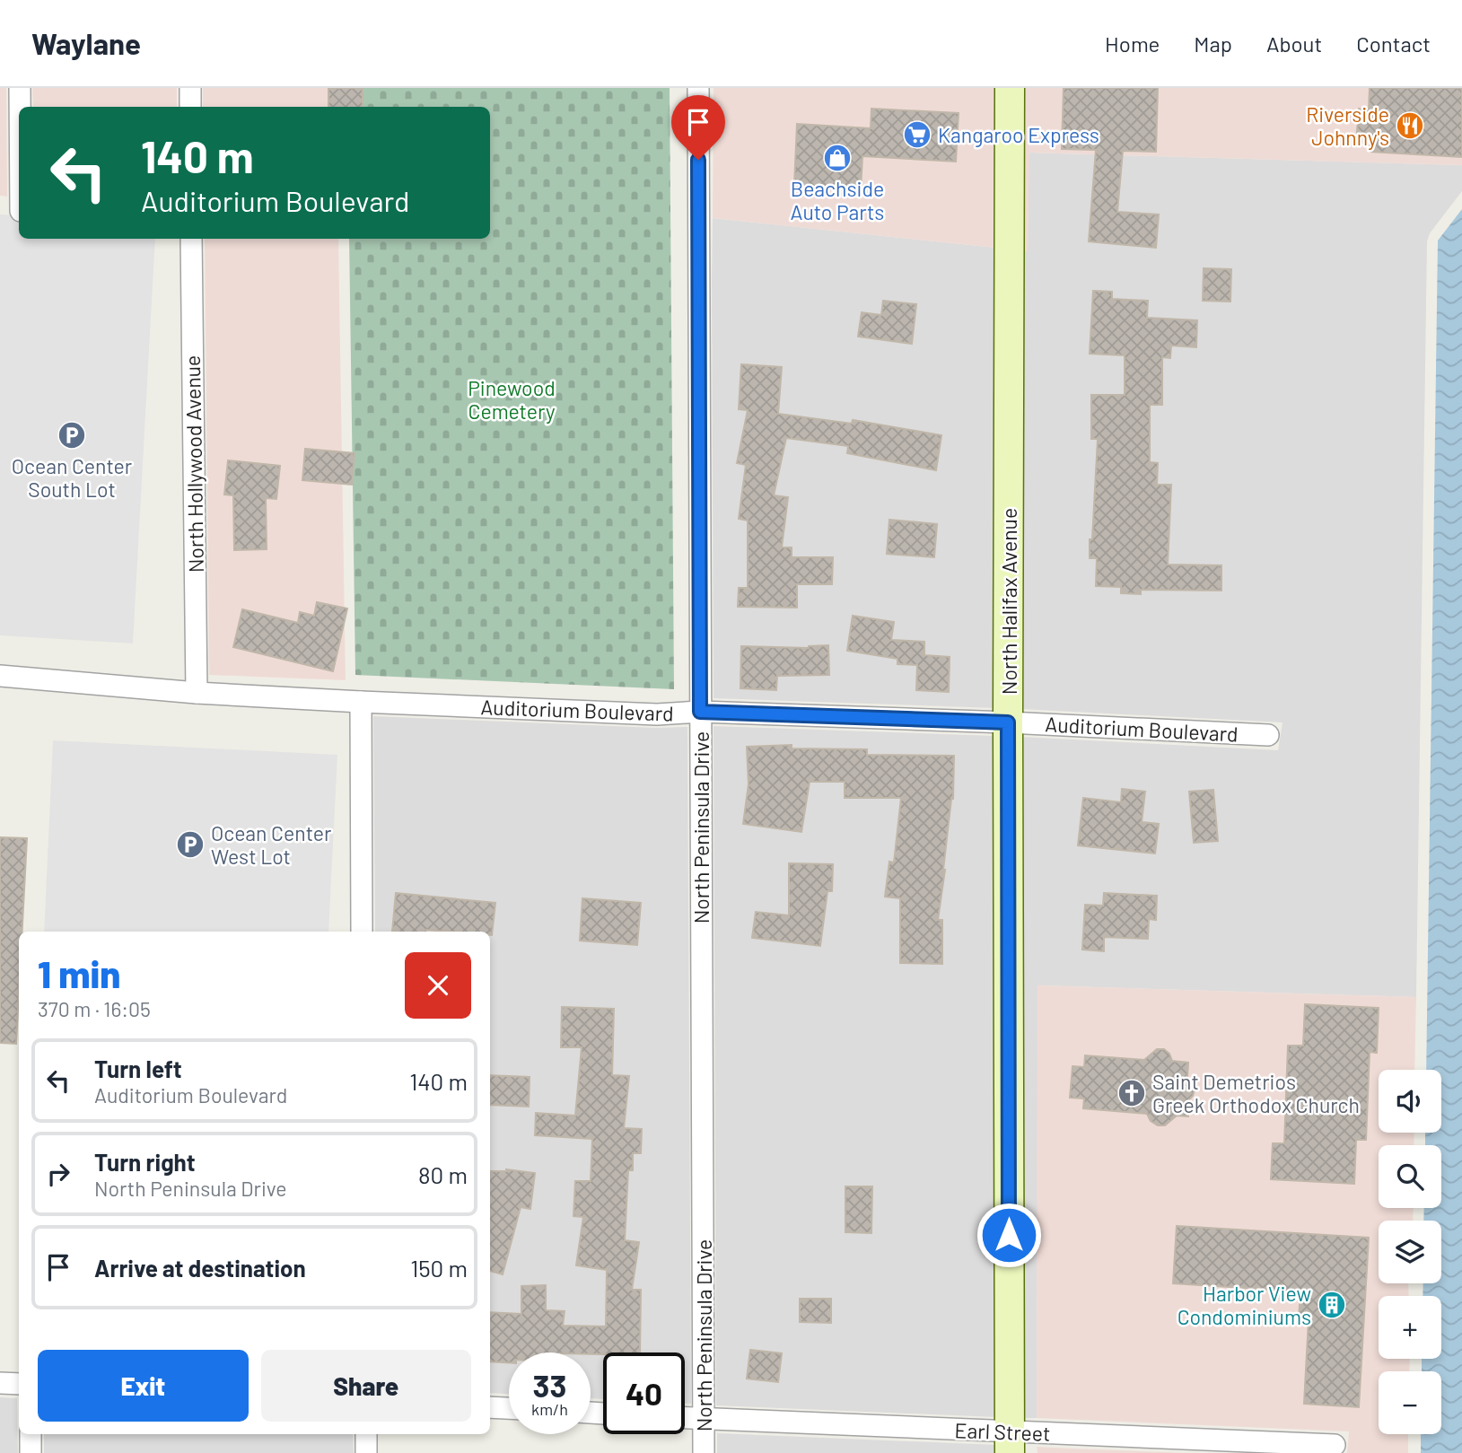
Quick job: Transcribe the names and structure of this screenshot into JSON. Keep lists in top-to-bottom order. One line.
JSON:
{"streets":{"street":["North Hollywood Avenue","North Halifax Avenue","Auditorium Boulevard","North Peninsula Drive","Earl Street"]},"crossings":[["North Hollywood Avenue","Auditorium Boulevard"],["North Halifax Avenue","Auditorium Boulevard"],["North Halifax Avenue","Earl Street"],["Auditorium Boulevard","North Peninsula Drive"],["North Peninsula Drive","Earl Street"]],"parks":["Pinewood Cemetery"],"places":{"restaurant":["Riverside Johnny's"],"supermarket":["Kangaroo Express"],"shop":["Beachside Auto Parts"],"parking":["Ocean Center South Lot","Ocean Center West Lot"],"church":["Saint Demetrios Greek Orthodox Church"],"building":["Harbor View Condominiums"]},"page":{"header":"Waylane","nav":["Home","Map","About","Contact"],"turn":["140 m","Auditorium Boulevard"],"heading":["1 min","370 m · 16:05"],"list":[{"name":"Turn left","note":"Auditorium Boulevard","value":"140 m"},{"name":"Turn right","note":"North Peninsula Drive","value":"80 m"},{"name":"Arrive at destination","value":"150 m"}],"map_buttons":["+","−"],"buttons":["Exit","Share"],"speed":"33 km/h","limit":"40"}}
